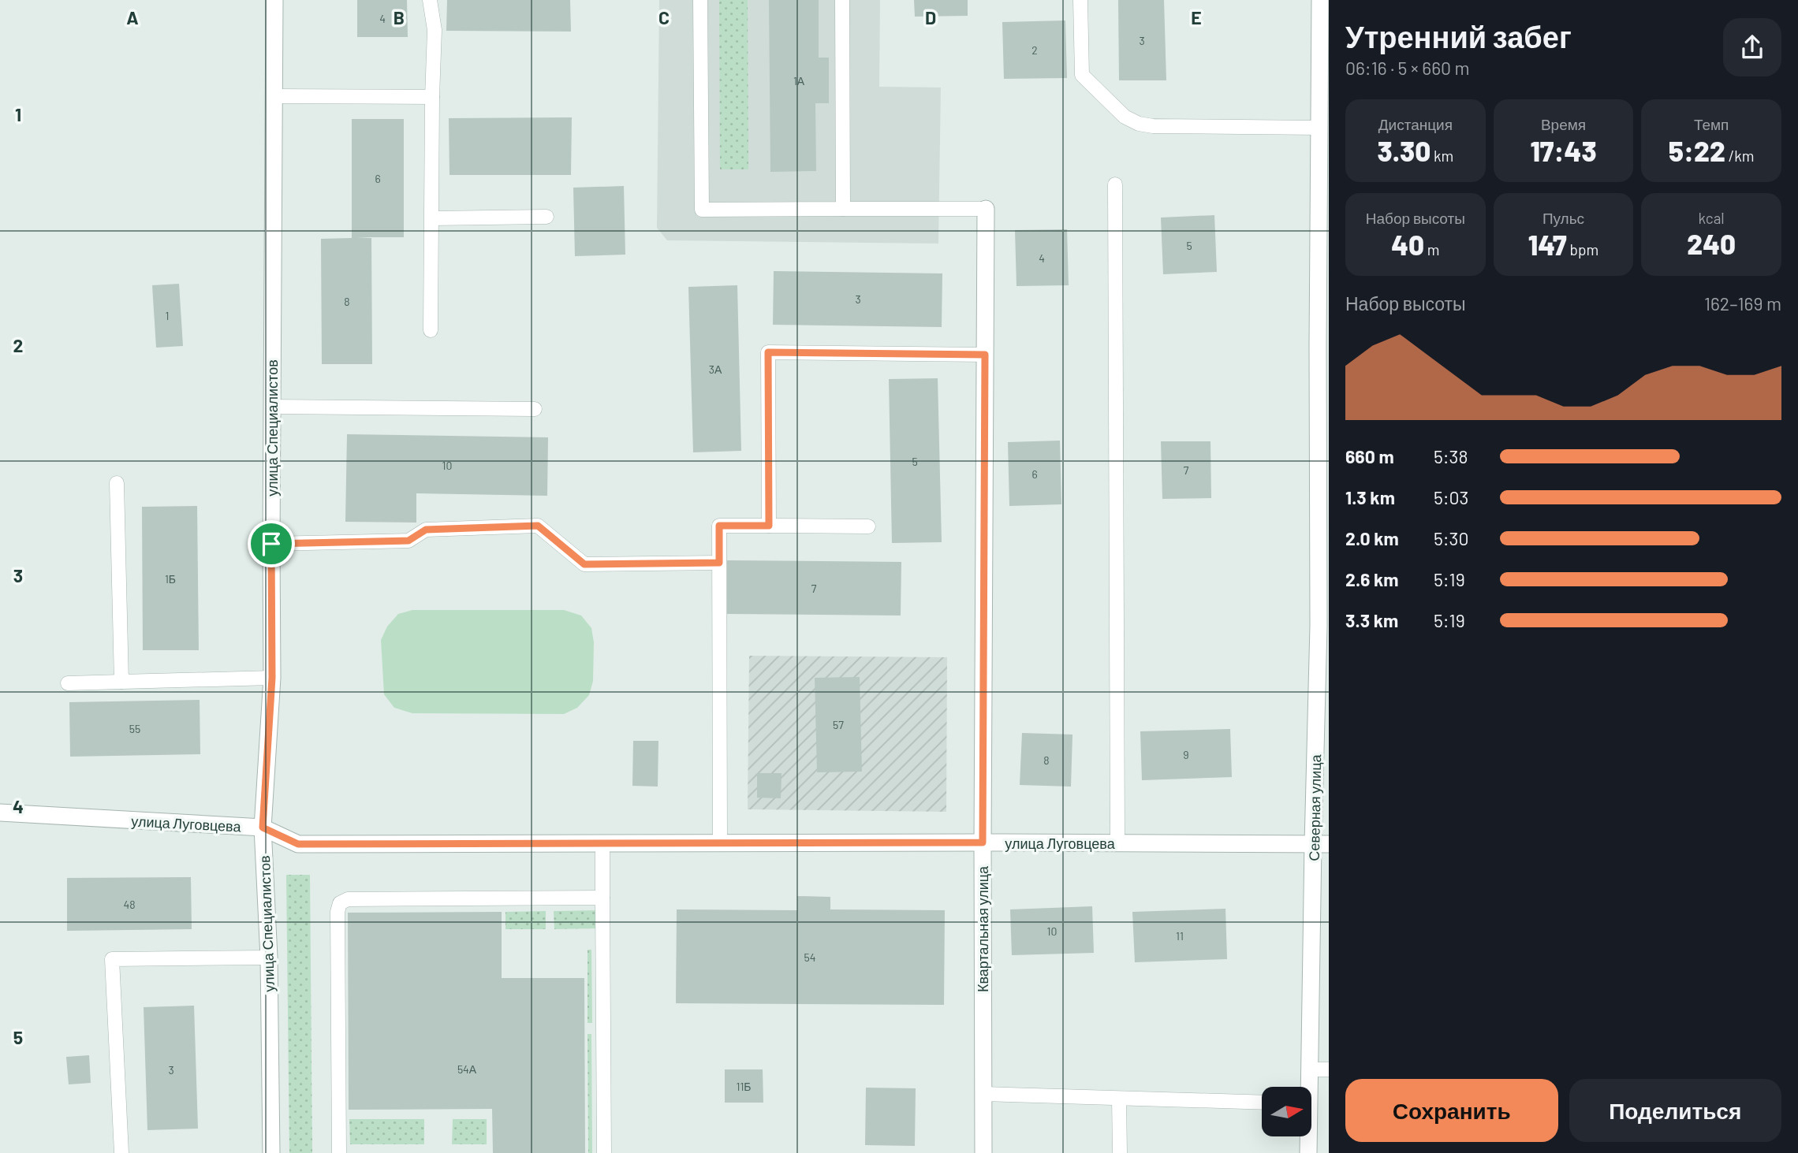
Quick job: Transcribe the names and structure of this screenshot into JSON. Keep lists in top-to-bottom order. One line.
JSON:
{"streets":{"street":["улица Специалистов","Северная улица","улица Луговцева","Квартальная улица"]},"crossings":[["улица Специалистов","улица Луговцева"],["Северная улица","улица Луговцева"],["улица Луговцева","Квартальная улица"]],"house_numbers":["4","3","2","1А","6","5","4","3","8","1","3А","5","10","7","6","1Б","7","57","55","9","8","48","10","11","54","54А","3","11Б"],"north":"right","page":{"heading":["Утренний забег","06:16 · 5 × 660 m"],"stats":[["Дистанция","3.30 km"],["Время","17:43"],["Темп","5:22 /km"],["Набор высоты","40 m"],["Пульс","147 bpm"],["kcal","240"]],"chart":["Набор высоты","162–169 m"],"list":[{"name":"660 m","note":"5:38"},{"name":"1.3 km","note":"5:03"},{"name":"2.0 km","note":"5:30"},{"name":"2.6 km","note":"5:19"},{"name":"3.3 km","note":"5:19"}],"buttons":["Сохранить","Поделиться"]},"grid":{"columns":["A","B","C","D","E"],"rows":["1","2","3","4","5"]}}
